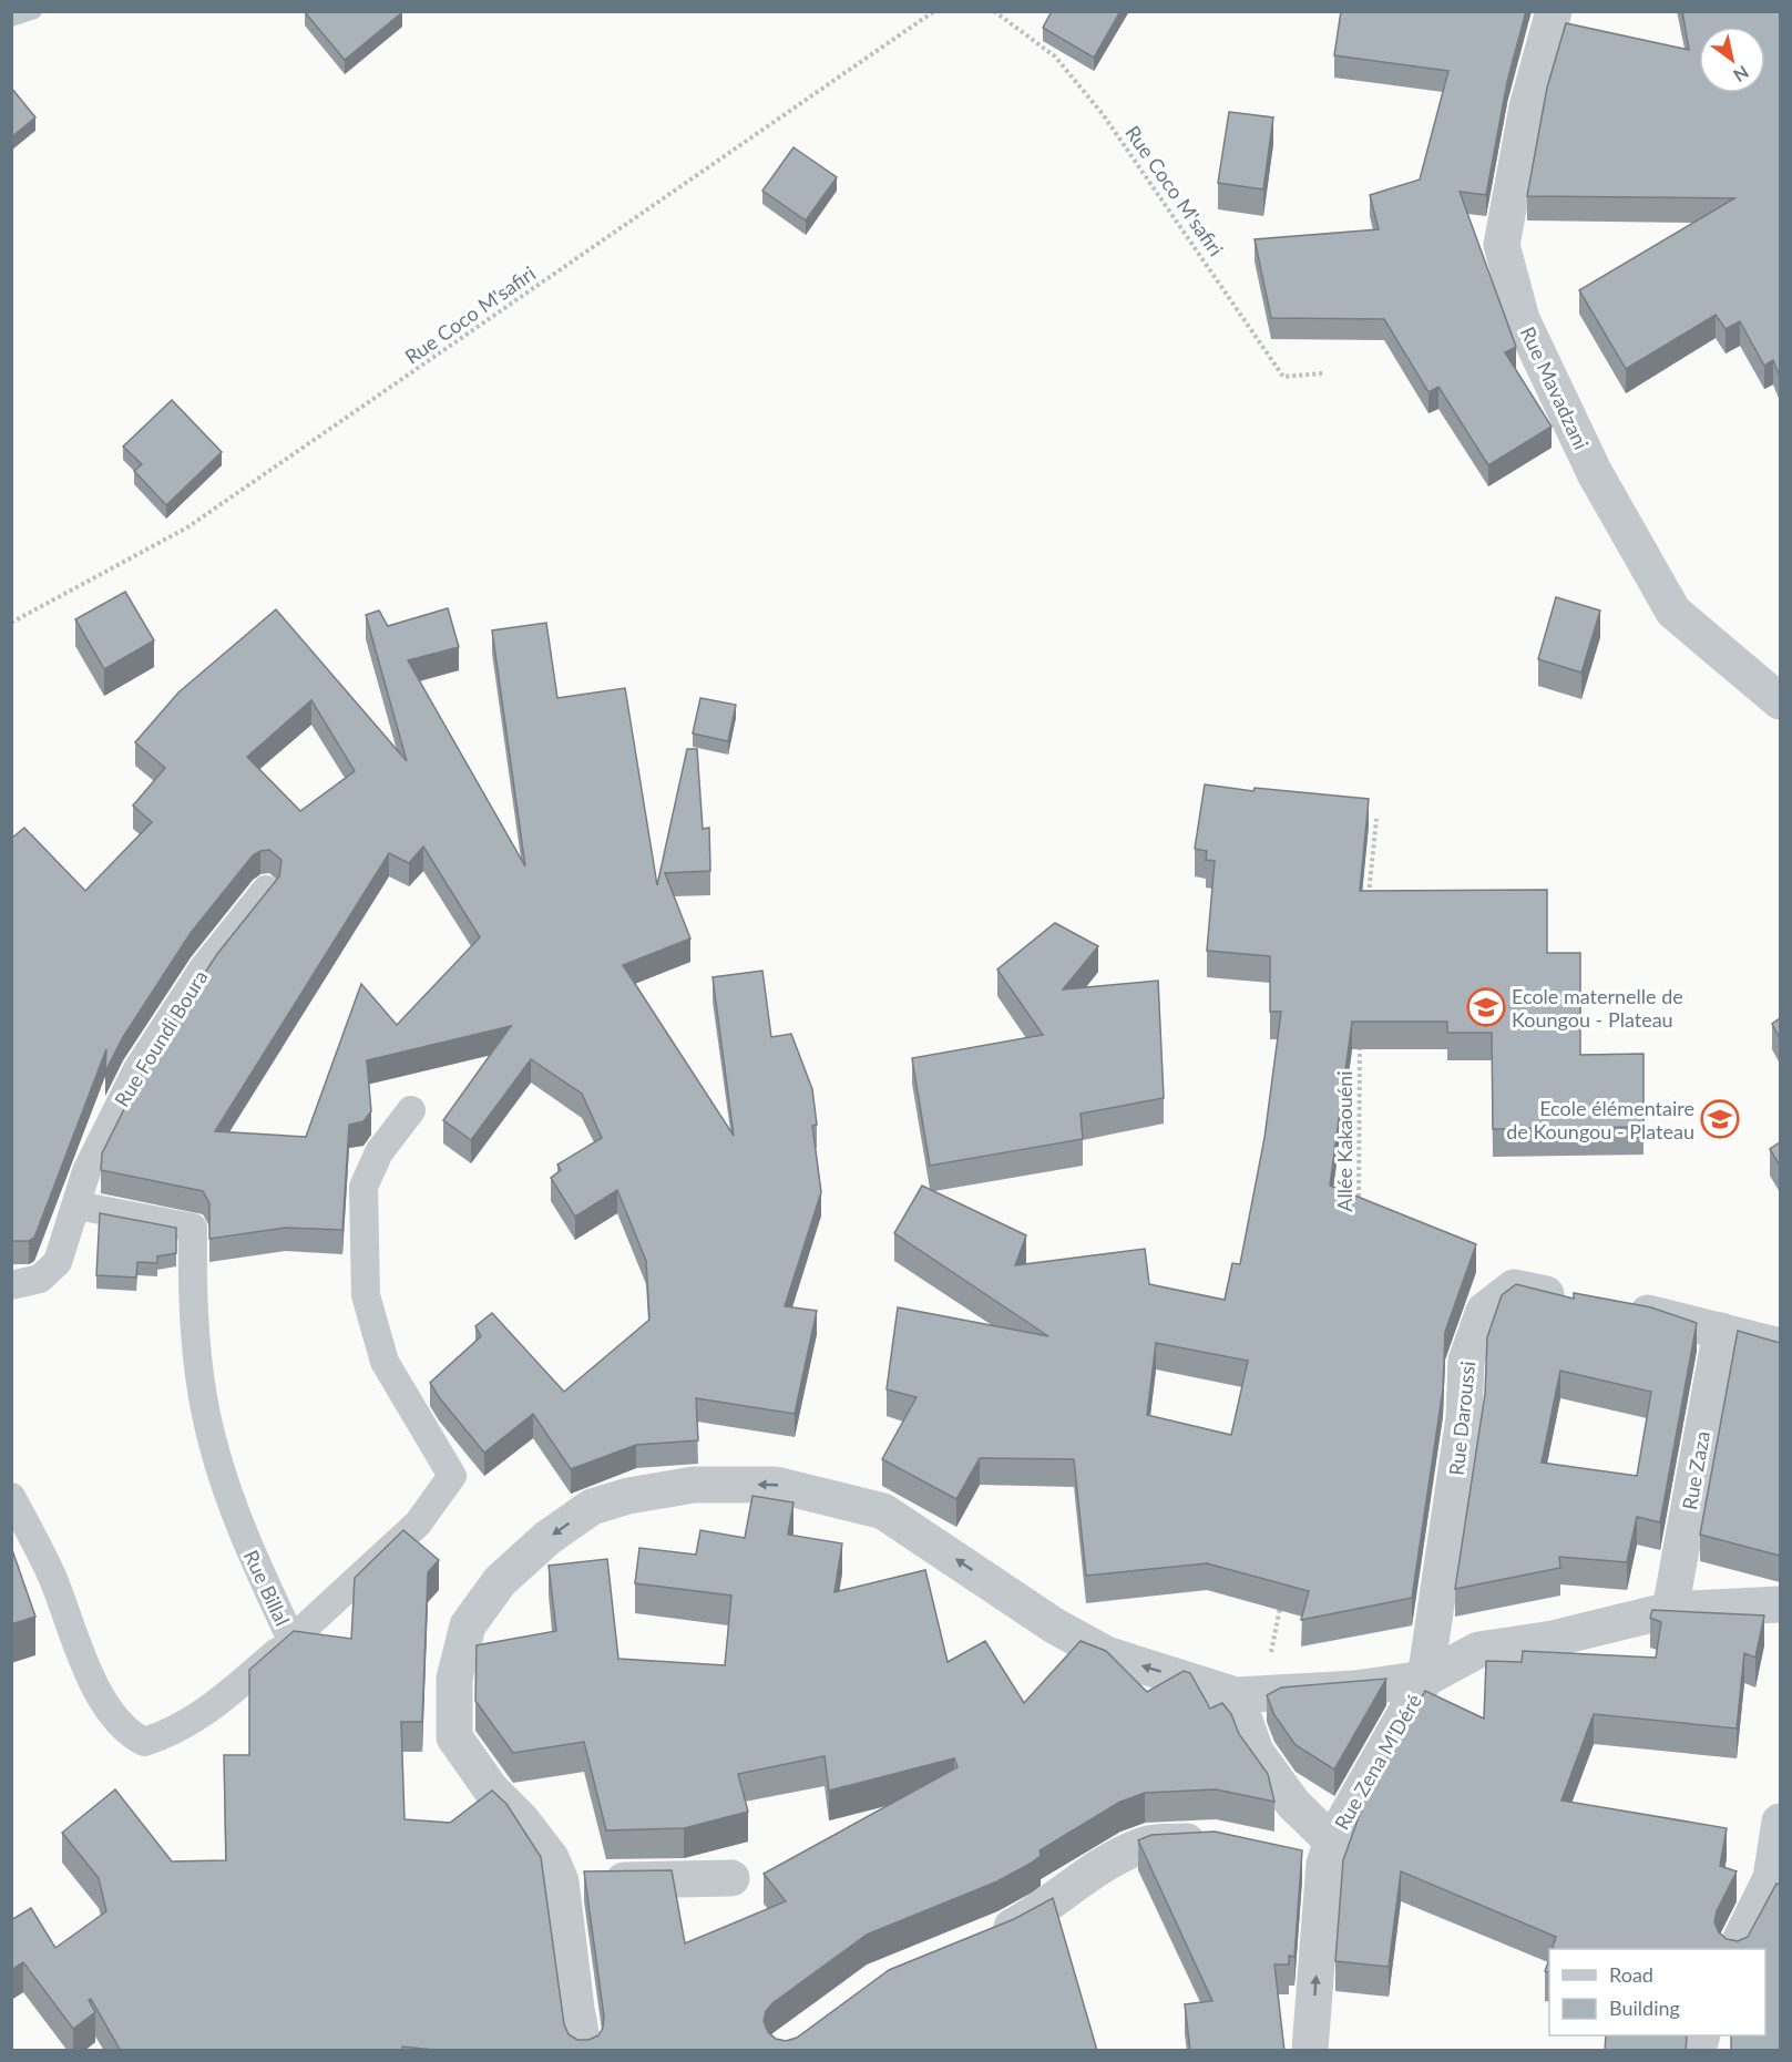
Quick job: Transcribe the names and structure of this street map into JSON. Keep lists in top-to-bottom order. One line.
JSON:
{"streets":{"street":["Rue Mavadzani","Rue Daroussi","Rue Zaza","Rue Zena M'Déré"],"lane":["Rue Foundi Boura","Rue Billal"],"path":["Rue Coco M'safiri","Allée Kakaouéni"]},"crossings":[["Rue Foundi Boura","Rue Billal"],["Rue Daroussi","Rue Zena M'Déré"],["Rue Zaza","Rue Zena M'Déré"]],"places":{"school or university":["Ecole maternelle de Koungou - Plateau","Ecole élémentaire de Koungou - Plateau"]},"legend":["Road","Building"],"north":"bottom right"}
